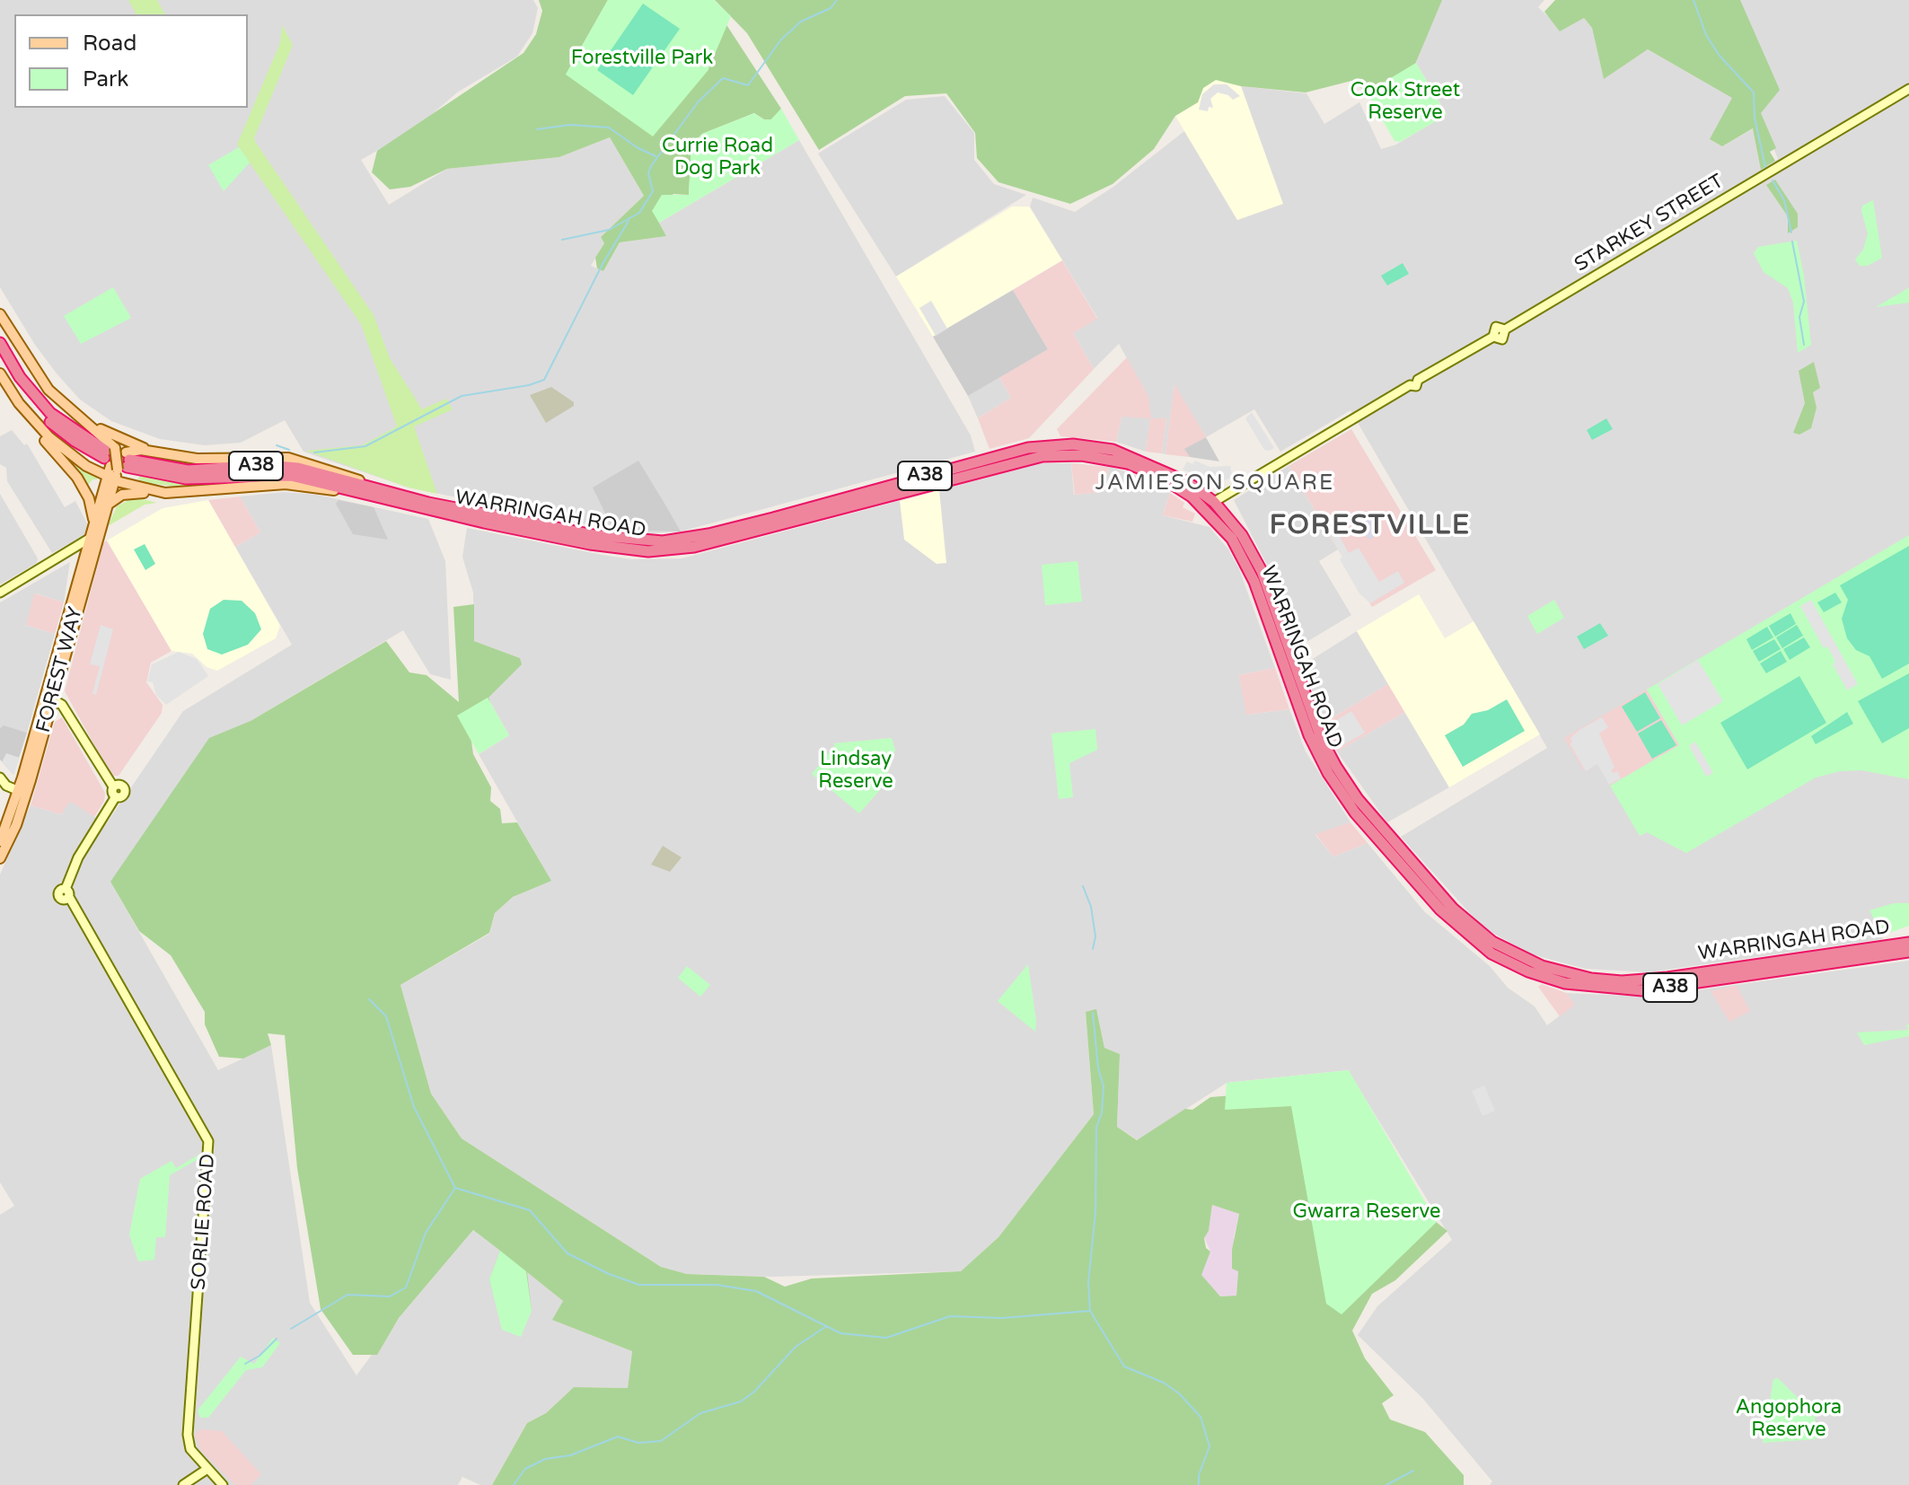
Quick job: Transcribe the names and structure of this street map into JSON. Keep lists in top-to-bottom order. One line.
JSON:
{"streets":{"highway":["A38","WARRINGAH ROAD"],"main road":["FOREST WAY"],"street":["STARKEY STREET","SORLIE ROAD"]},"crossings":[["STARKEY STREET","WARRINGAH ROAD"],["A38","WARRINGAH ROAD"],["WARRINGAH ROAD","FOREST WAY"],["FOREST WAY","SORLIE ROAD"]],"districts":["JAMIESON SQUARE","FORESTVILLE"],"parks":["Forestville Park","Cook Street Reserve","Currie Road Dog Park","Lindsay Reserve","Gwarra Reserve","Angophora Reserve"],"legend":["Road","Park"]}
